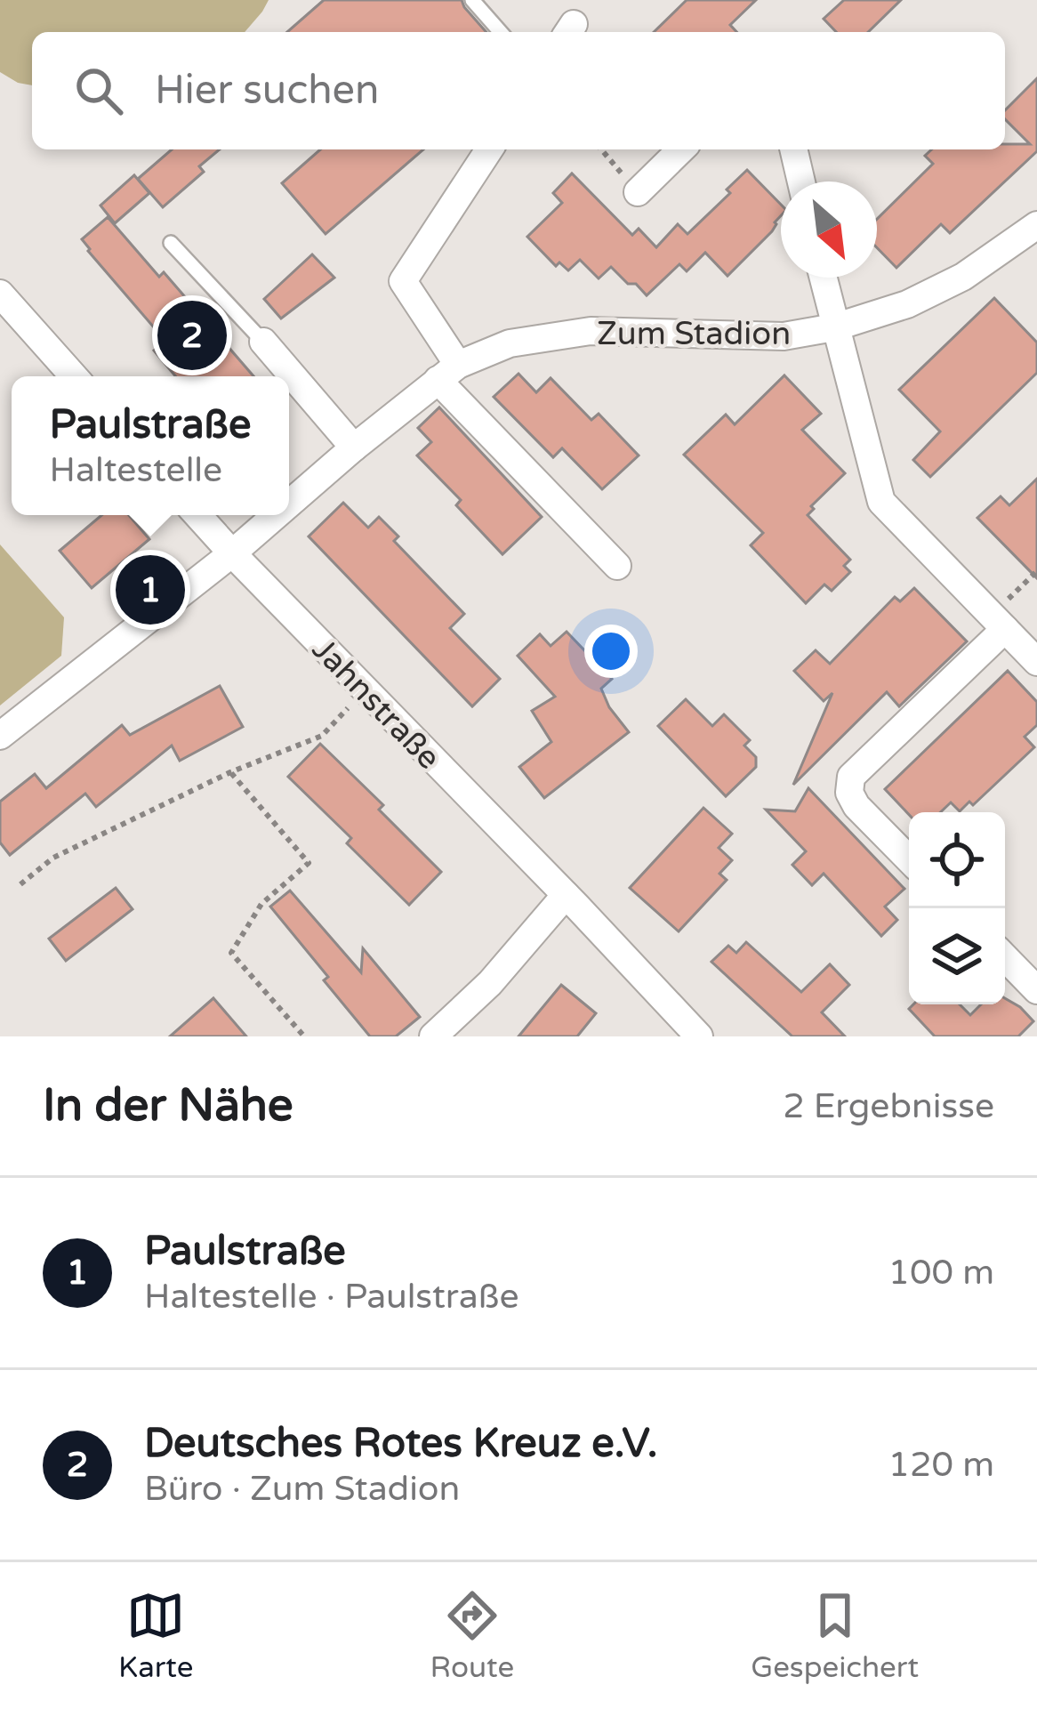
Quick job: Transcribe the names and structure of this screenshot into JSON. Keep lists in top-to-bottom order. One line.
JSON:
{"streets":{"street":["Zum Stadion","Jahnstraße"]},"crossings":[["Zum Stadion","Jahnstraße"]],"north":"bottom right","page":{"search":"Hier suchen","pins":["2","1"],"popup":["Paulstraße","Haltestelle"],"heading":["In der Nähe","2 Ergebnisse"],"list":[{"mark":"1","name":"Paulstraße","note":"Haltestelle · Paulstraße","value":"100 m"},{"mark":"2","name":"Deutsches Rotes Kreuz e.V.","note":"Büro · Zum Stadion","value":"120 m"}],"nav":["Karte","Route","Gespeichert"]}}
